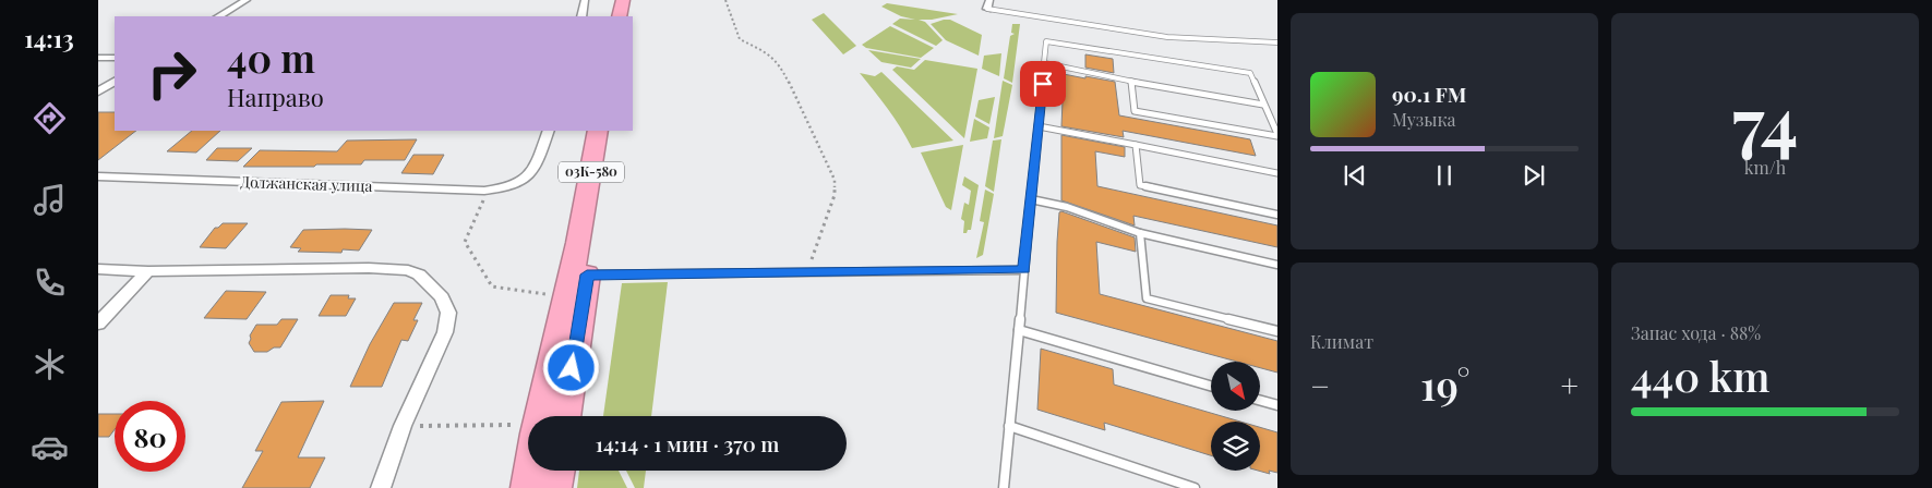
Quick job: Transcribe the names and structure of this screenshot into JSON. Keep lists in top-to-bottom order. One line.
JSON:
{"streets":{"highway":["03К-580"],"street":["Должанская улица"]},"north":"bottom right","page":{"tabs":"14:13","tile":[["74","km/h"],"Климат",["Запас хода · 88%","440 km"]],"turn":["40 m","Направо"],"song":["90.1 FM","Музыка"],"heat":["−","19°","+"],"limit":"80","trip":"14:14 · 1 мин · 370 m"}}
